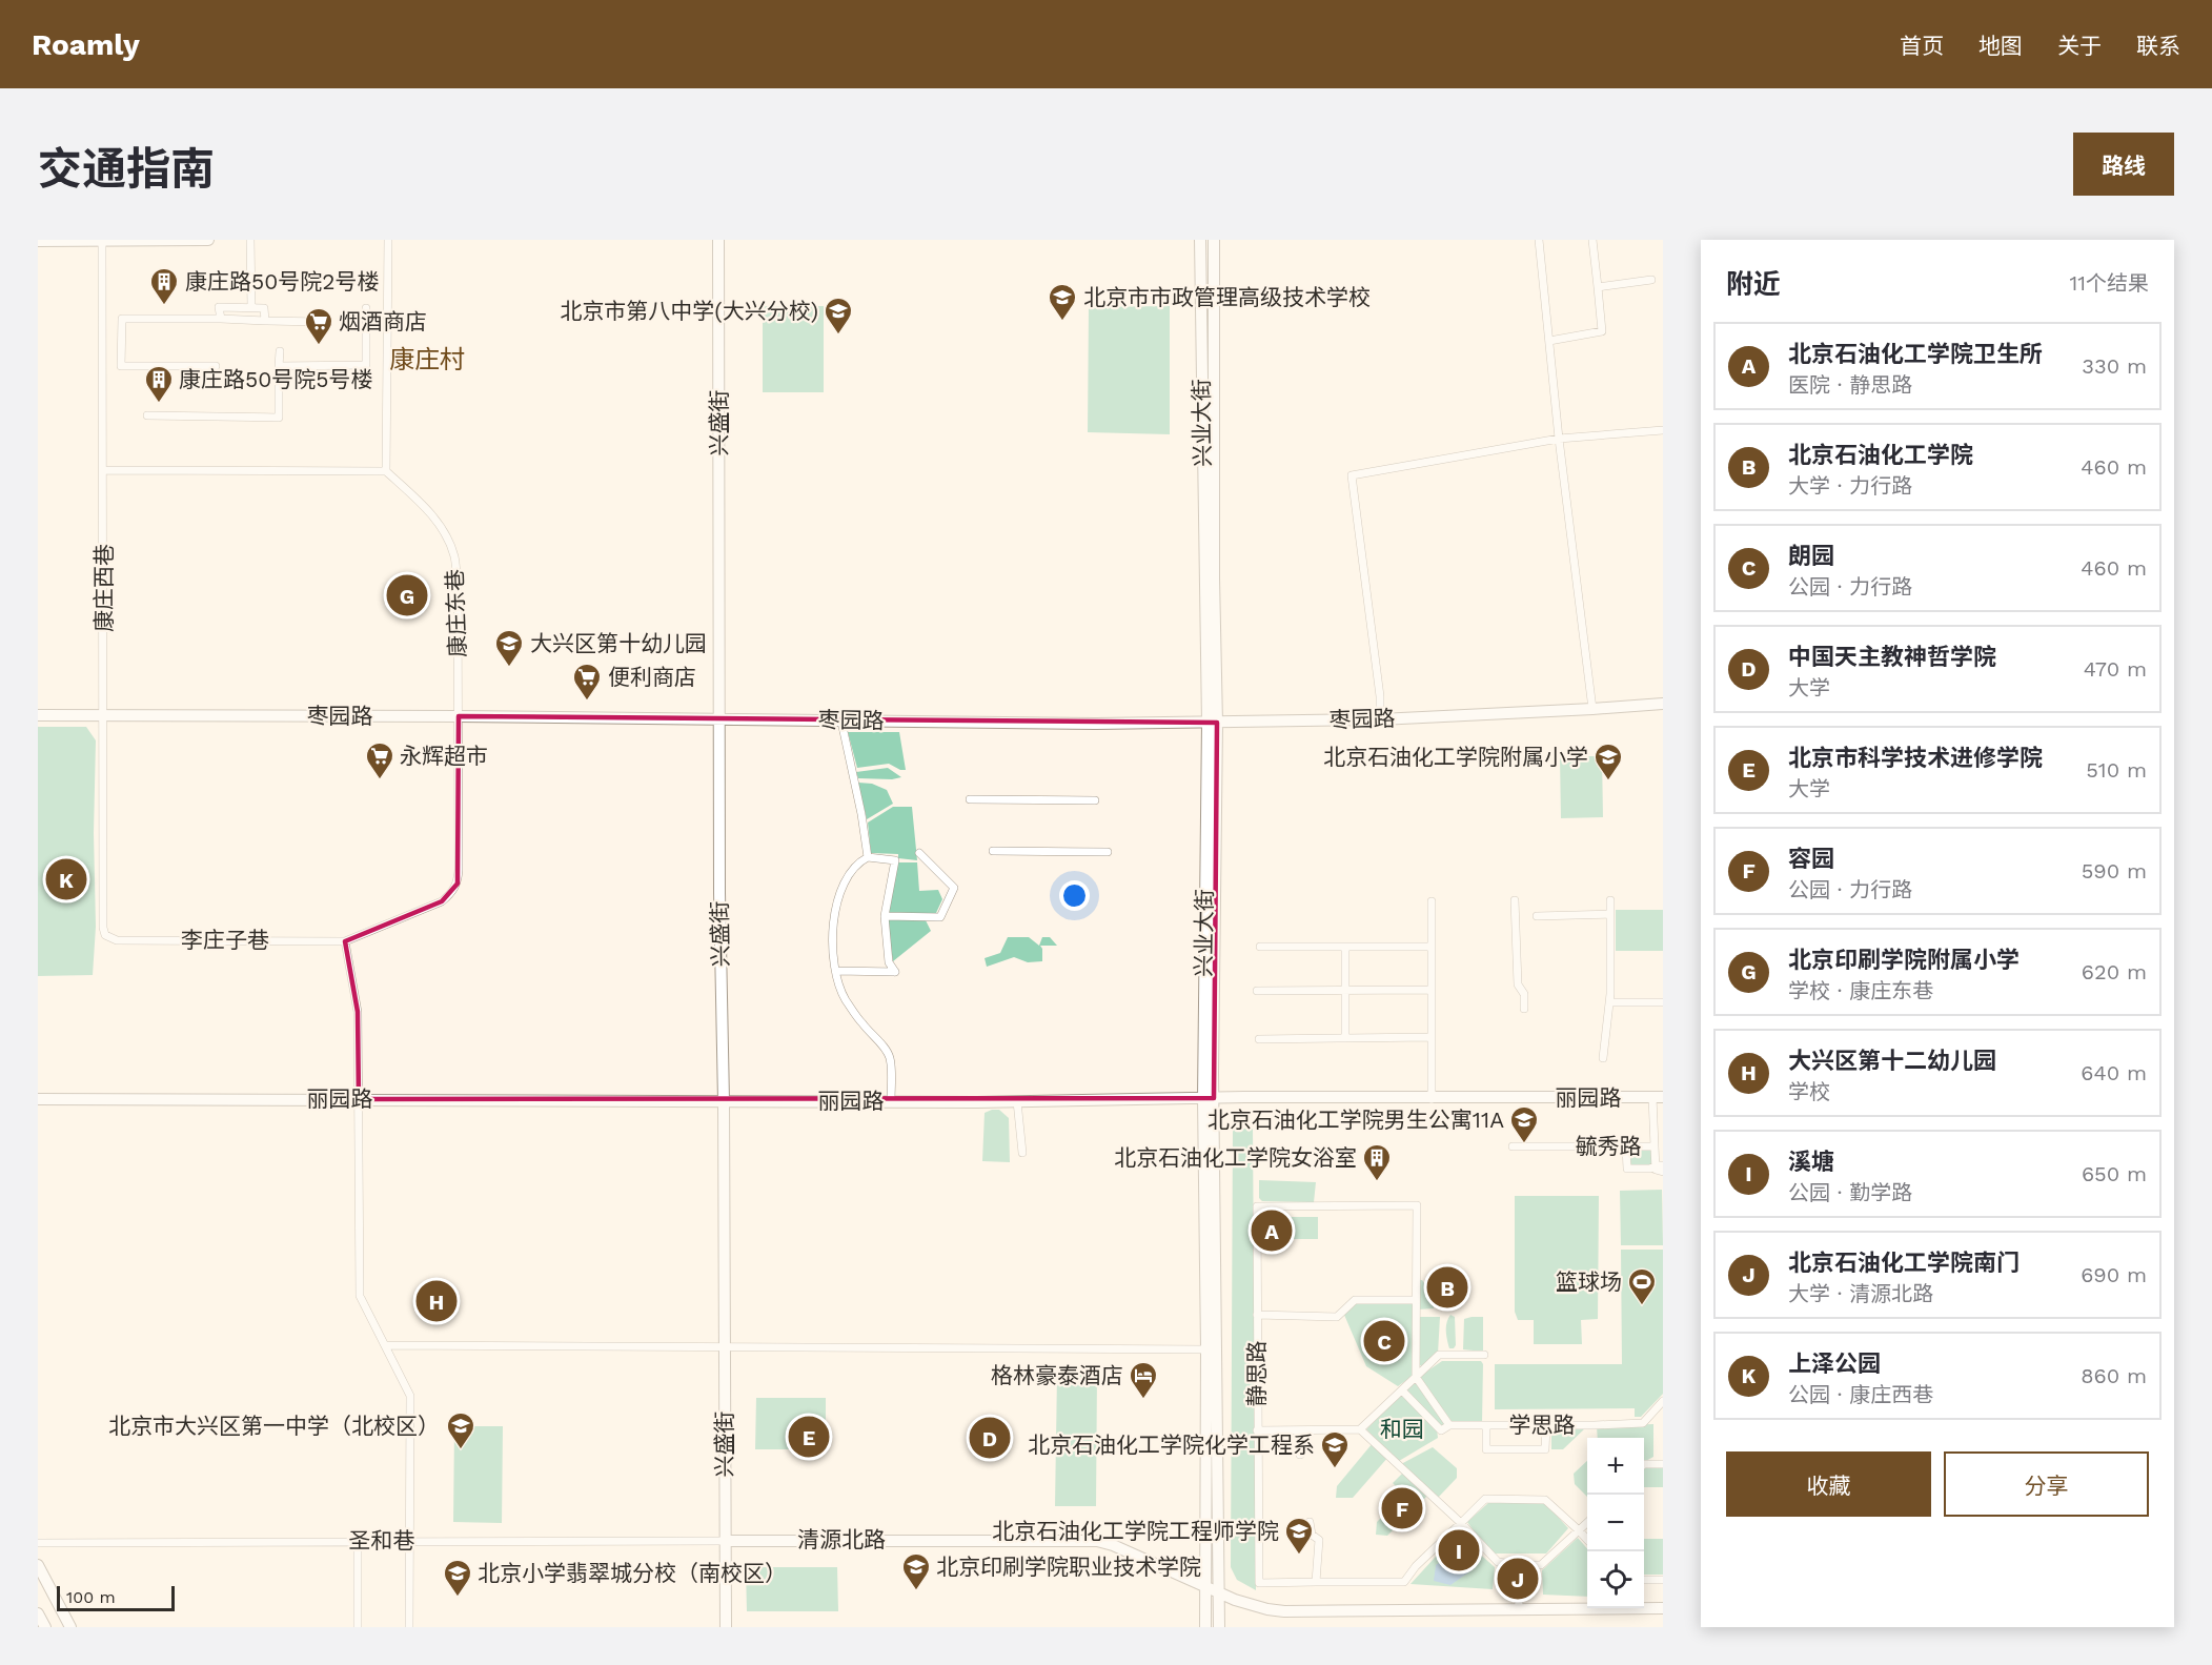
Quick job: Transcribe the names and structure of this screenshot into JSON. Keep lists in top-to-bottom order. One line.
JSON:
{"streets":{"street":["兴盛街","兴业大街","康庄西巷","康庄东巷","枣园路","李庄子巷","丽园路","毓秀路","静思路","学思路","清源北路","圣和巷"]},"crossings":[["兴盛街","枣园路"],["兴盛街","丽园路"],["兴盛街","清源北路"],["兴盛街","圣和巷"],["兴业大街","枣园路"],["兴业大街","丽园路"],["兴业大街","清源北路"],["康庄西巷","枣园路"],["康庄西巷","李庄子巷"],["康庄东巷","枣园路"],["康庄东巷","李庄子巷"],["丽园路","毓秀路"],["清源北路","圣和巷"]],"districts":["康庄村"],"parks":["和园"],"places":{"building":["康庄路50号院2号楼","康庄路50号院5号楼","北京石油化工学院女浴室"],"school or university":["北京市市政管理高级技术学校","北京市第八中学(大兴分校)","大兴区第十幼儿园","北京石油化工学院附属小学","北京石油化工学院男生公寓11A","北京市大兴区第一中学（北校区）","北京石油化工学院化学工程系","北京石油化工学院工程师学院","北京印刷学院职业技术学院","北京小学翡翠城分校（南校区）"],"supermarket":["烟酒商店","便利商店","永辉超市"],"sports":["篮球场"],"hotel":["格林豪泰酒店"]},"scale_bar":"100 m","page":{"header":"Roamly","nav":["首页","地图","关于","联系"],"title":"交通指南","buttons":["路线",["收藏","分享"]],"heading":["附近","11个结果"],"list":[{"mark":"A","name":"北京石油化工学院卫生所","note":"医院 · 静思路","value":"330 m"},{"mark":"B","name":"北京石油化工学院","note":"大学 · 力行路","value":"460 m"},{"mark":"C","name":"朗园","note":"公园 · 力行路","value":"460 m"},{"mark":"D","name":"中国天主教神哲学院","note":"大学","value":"470 m"},{"mark":"E","name":"北京市科学技术进修学院","note":"大学","value":"510 m"},{"mark":"F","name":"容园","note":"公园 · 力行路","value":"590 m"},{"mark":"G","name":"北京印刷学院附属小学","note":"学校 · 康庄东巷","value":"620 m"},{"mark":"H","name":"大兴区第十二幼儿园","note":"学校","value":"640 m"},{"mark":"I","name":"溪塘","note":"公园 · 勤学路","value":"650 m"},{"mark":"J","name":"北京石油化工学院南门","note":"大学 · 清源北路","value":"690 m"},{"mark":"K","name":"上泽公园","note":"公园 · 康庄西巷","value":"860 m"}],"pins":["G","K","A","B","H","C","E","D","F","I","J"],"map_buttons":["+","−"],"scale":"100 m"}}
